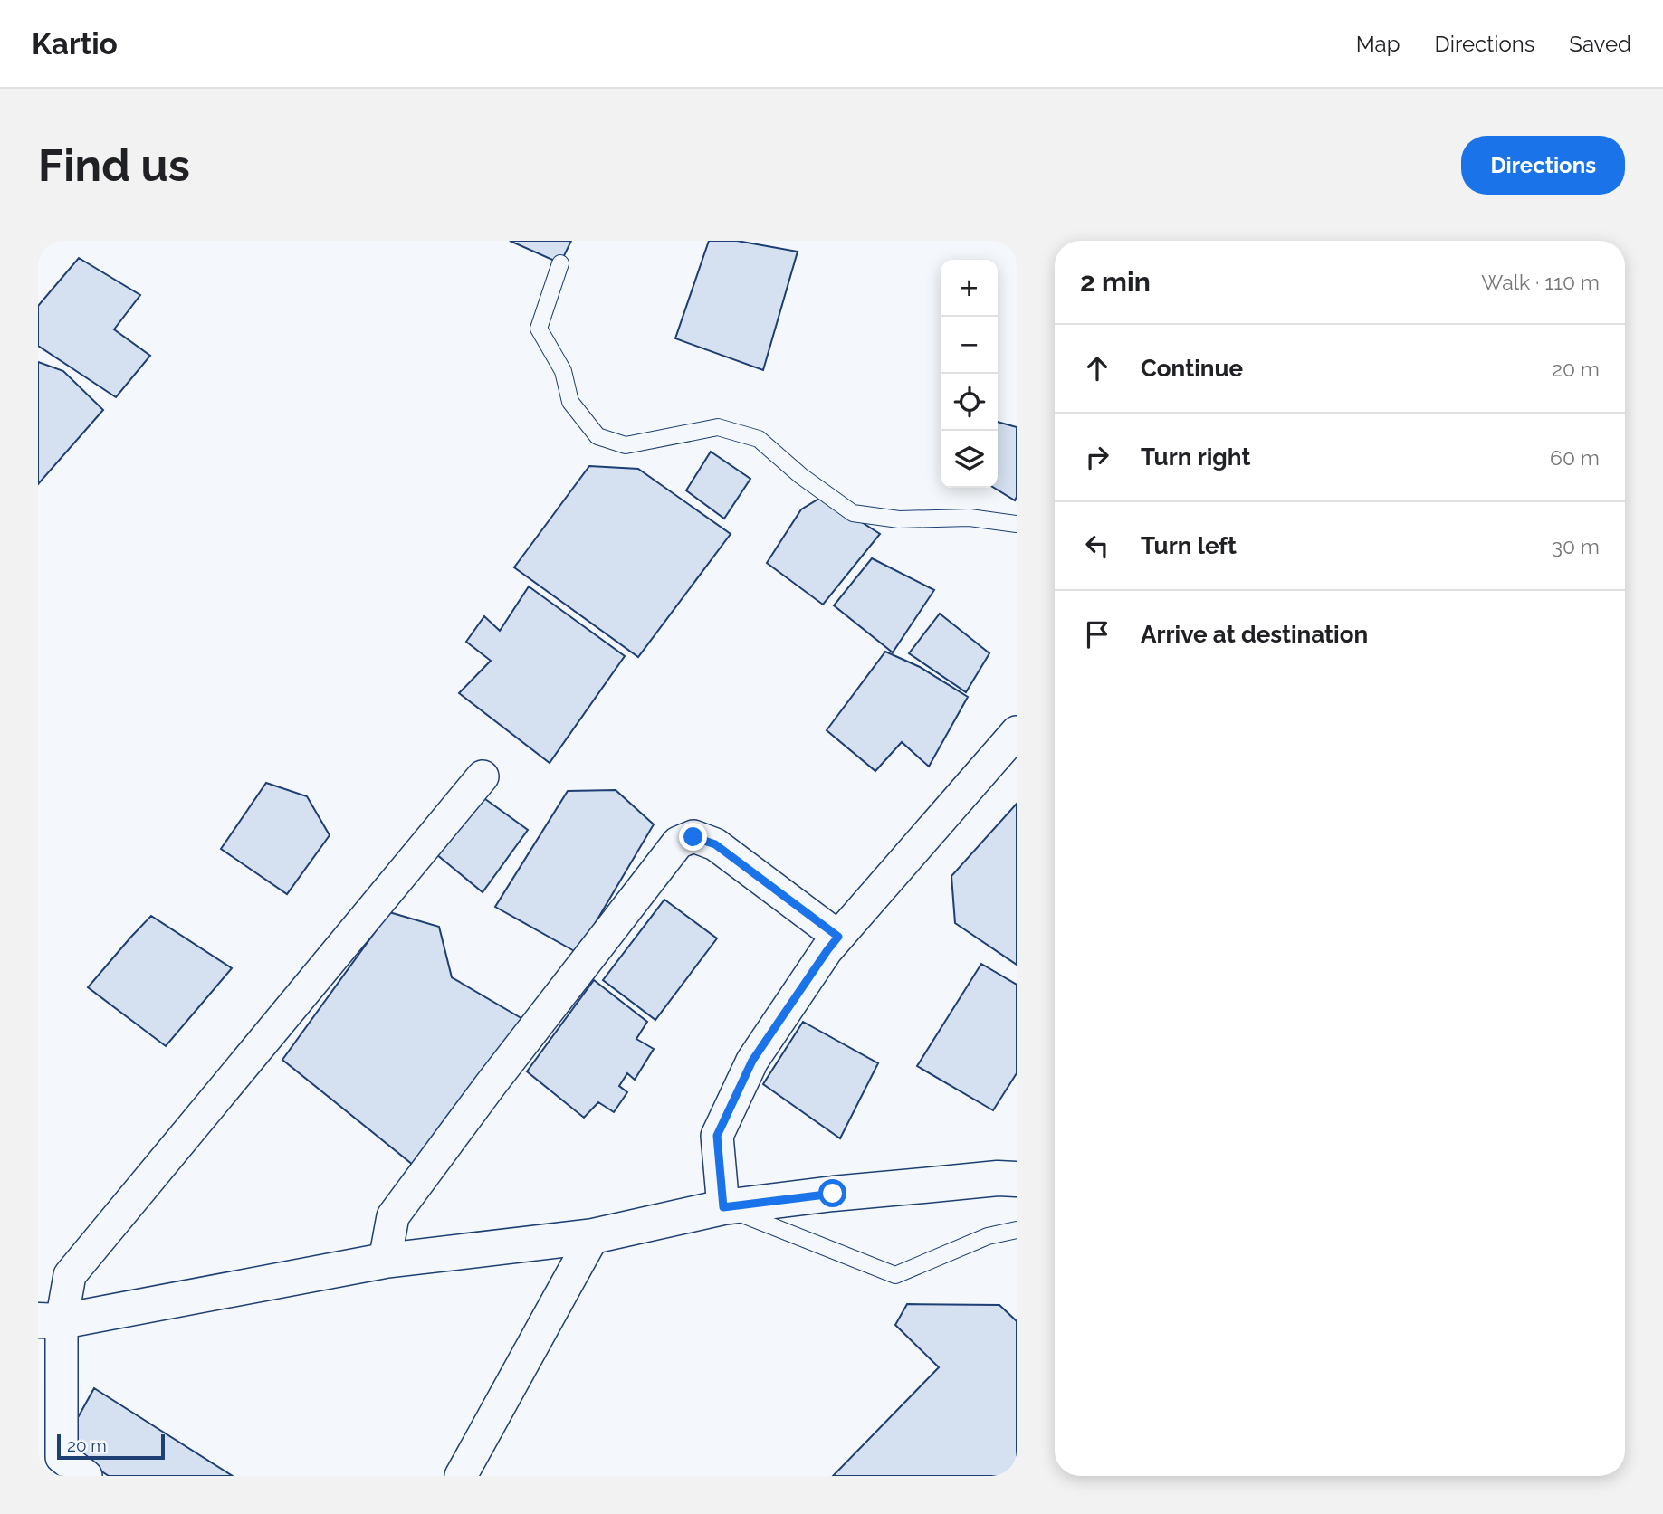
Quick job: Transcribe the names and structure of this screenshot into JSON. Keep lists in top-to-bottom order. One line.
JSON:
{"scale_bar":"20 m","page":{"header":"Kartio","nav":["Map","Directions","Saved"],"buttons":"Directions","title":"Find us","heading":["2 min","Walk · 110 m"],"map_buttons":["+","−"],"list":[["Continue","20 m"],["Turn right","60 m"],["Turn left","30 m"],"Arrive at destination"],"scale":"20 m"}}
